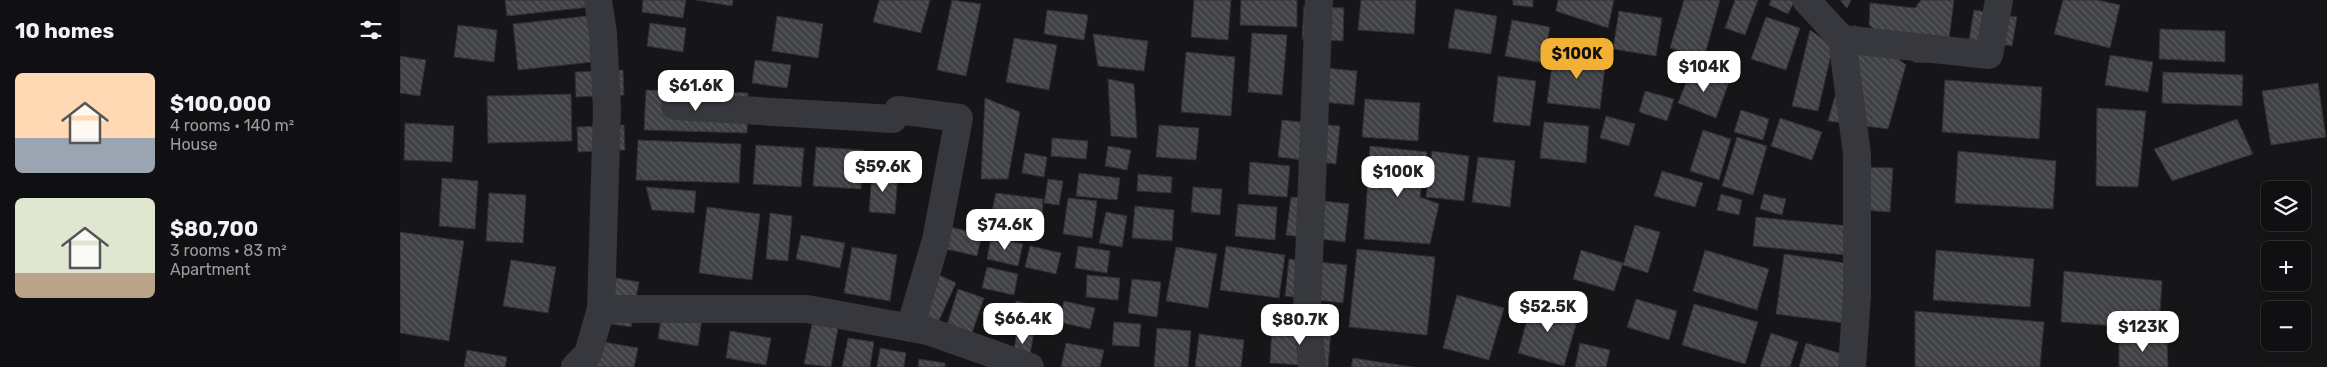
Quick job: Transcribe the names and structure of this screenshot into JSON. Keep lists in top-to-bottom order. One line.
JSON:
{"page":{"heading":"10 homes","price":["$100K","$104K","$61.6K","$59.6K","$100K","$74.6K","$52.5K","$66.4K","$80.7K","$123K"],"list":[{"name":"$100,000","note":"4 rooms · 140 m² · House"},{"name":"$80,700","note":"3 rooms · 83 m² · Apartment"}],"map_buttons":["+","−"]}}
